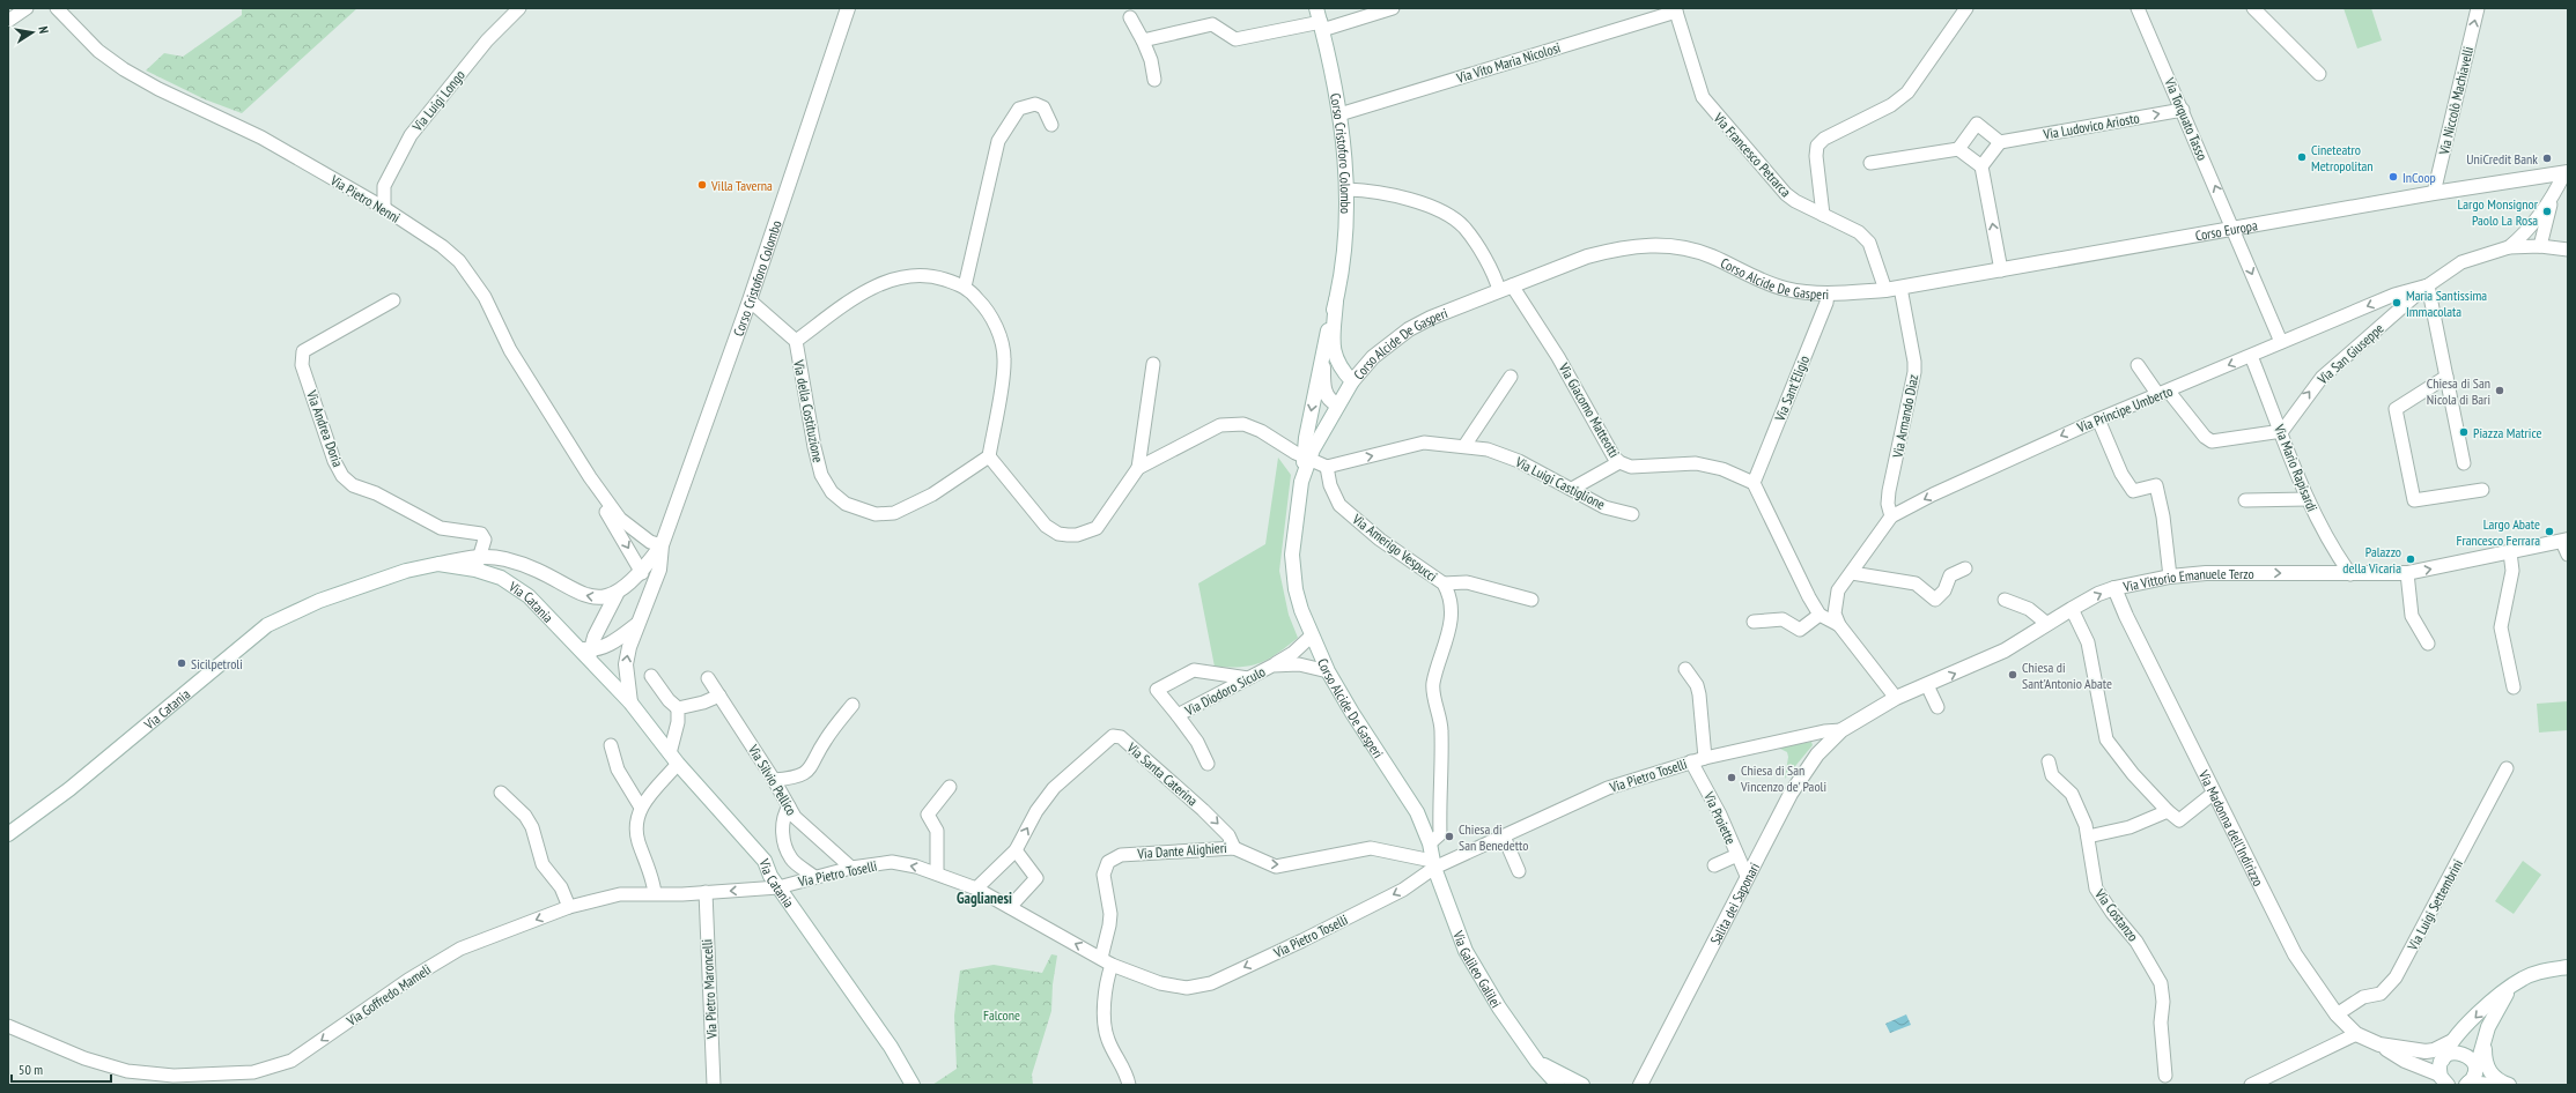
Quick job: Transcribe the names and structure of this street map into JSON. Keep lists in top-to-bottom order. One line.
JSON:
{"streets":{"street":["Via Vito Maria Nicolosi","Via Luigi Longo","Via Niccolò Machiavelli","Via Torquato Tasso","Via Ludovico Ariosto","Corso Cristoforo Colombo","Via Francesco Petrarca","Via Pietro Nenni","Corso Europa","Corso Alcide De Gasperi","Via San Giuseppe","Via Sant'Eligio","Via Principe Umberto","Via Giacomo Matteotti","Via della Costituzione","Via Armando Diaz","Via Andrea Doria","Via Mario Rapisardi","Via Luigi Castiglione","Via Amerigo Vespucci","Via Vittorio Emanuele Terzo","Via Catania","Via Diodoro Siculo","Via Santa Caterina","Via Pietro Toselli","Via Silvio Pellico","Via Proiette","Via Madonna dell'Indirizzo","Via Dante Alighieri","Salita dei Saponari","Via Luigi Settembrini","Via Costanzo","Via Galileo Galilei","Via Pietro Maroncelli","Via Goffredo Mameli"]},"crossings":[["Via Vito Maria Nicolosi","Corso Cristoforo Colombo"],["Via Vito Maria Nicolosi","Via Francesco Petrarca"],["Via Luigi Longo","Via Pietro Nenni"],["Via Niccolò Machiavelli","Corso Europa"],["Via Torquato Tasso","Via Ludovico Ariosto"],["Via Torquato Tasso","Corso Europa"],["Via Torquato Tasso","Via Principe Umberto"],["Corso Cristoforo Colombo","Via della Costituzione"],["Via Francesco Petrarca","Corso Europa"],["Via Francesco Petrarca","Corso Alcide De Gasperi"],["Corso Europa","Corso Alcide De Gasperi"],["Corso Europa","Via Armando Diaz"],["Corso Alcide De Gasperi","Via Sant'Eligio"],["Corso Alcide De Gasperi","Via Giacomo Matteotti"],["Corso Alcide De Gasperi","Via Amerigo Vespucci"],["Corso Alcide De Gasperi","Via Diodoro Siculo"],["Corso Alcide De Gasperi","Via Pietro Toselli"],["Corso Alcide De Gasperi","Via Dante Alighieri"],["Corso Alcide De Gasperi","Via Galileo Galilei"],["Via San Giuseppe","Via Principe Umberto"],["Via San Giuseppe","Via Mario Rapisardi"],["Via Sant'Eligio","Via Giacomo Matteotti"],["Via Principe Umberto","Via Armando Diaz"],["Via Principe Umberto","Via Mario Rapisardi"],["Via Andrea Doria","Via Catania"],["Via Mario Rapisardi","Via Vittorio Emanuele Terzo"],["Via Luigi Castiglione","Via Amerigo Vespucci"],["Via Vittorio Emanuele Terzo","Via Pietro Toselli"],["Via Vittorio Emanuele Terzo","Via Madonna dell'Indirizzo"],["Via Vittorio Emanuele Terzo","Salita dei Saponari"],["Via Catania","Via Pietro Toselli"],["Via Catania","Via Goffredo Mameli"],["Via Santa Caterina","Via Pietro Toselli"],["Via Santa Caterina","Via Dante Alighieri"],["Via Pietro Toselli","Via Silvio Pellico"],["Via Pietro Toselli","Via Proiette"],["Via Pietro Toselli","Via Dante Alighieri"],["Via Pietro Toselli","Salita dei Saponari"],["Via Pietro Toselli","Via Galileo Galilei"],["Via Pietro Toselli","Via Goffredo Mameli"],["Via Proiette","Salita dei Saponari"],["Via Madonna dell'Indirizzo","Via Luigi Settembrini"],["Via Dante Alighieri","Via Galileo Galilei"],["Via Pietro Maroncelli","Via Goffredo Mameli"]],"one_way":["Via Niccolò Machiavelli","Via Ludovico Ariosto","Via San Giuseppe","Via Principe Umberto","Via Luigi Castiglione","Via Vittorio Emanuele Terzo","Via Pietro Toselli","Via Dante Alighieri","Via Goffredo Mameli"],"districts":["Gaglianesi"],"parks":["Falcone"],"places":["Cineteatro Metropolitan","UniCredit Bank","InCoop","Villa Taverna","Largo Monsignor Paolo La Rosa","Maria Santissima Immacolata","Chiesa di San Nicola di Bari","Piazza Matrice","Largo Abate Francesco Ferrara","Palazzo della Vicaria","Sicilpetroli","Chiesa di Sant'Antonio Abate","Chiesa di San Vincenzo de' Paoli","Chiesa di San Benedetto"],"scale_bar":"50 m","north":"right"}
